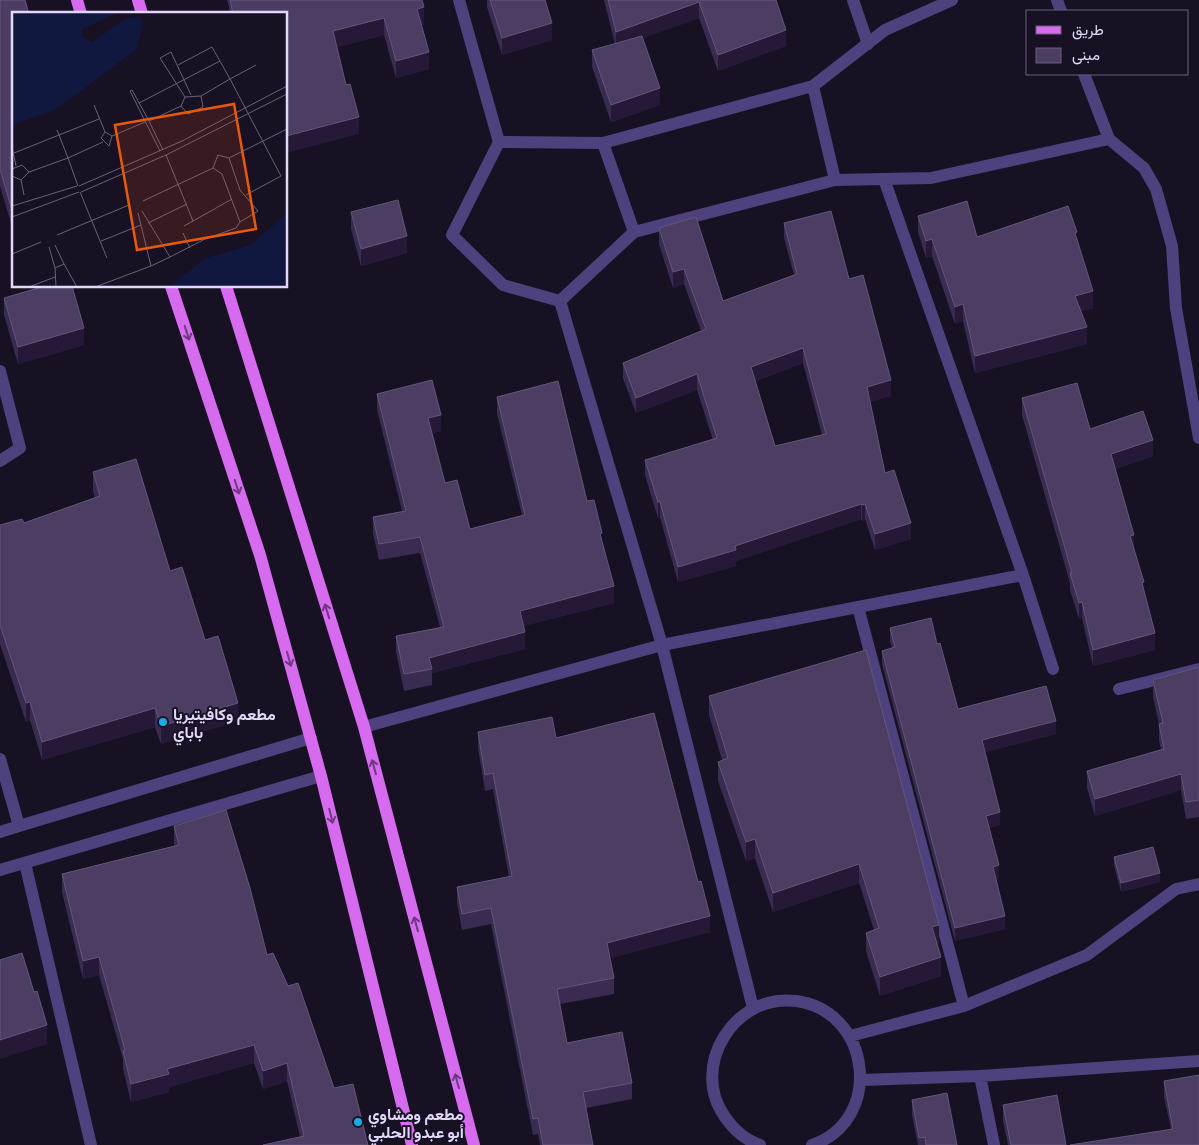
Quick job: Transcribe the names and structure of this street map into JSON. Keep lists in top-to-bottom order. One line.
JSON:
{"places":["مطعم وكافيتيريا باباي","مطعم ومشاوي أبو عبدو الحلبي"],"legend":["طريق","مبنى"]}
